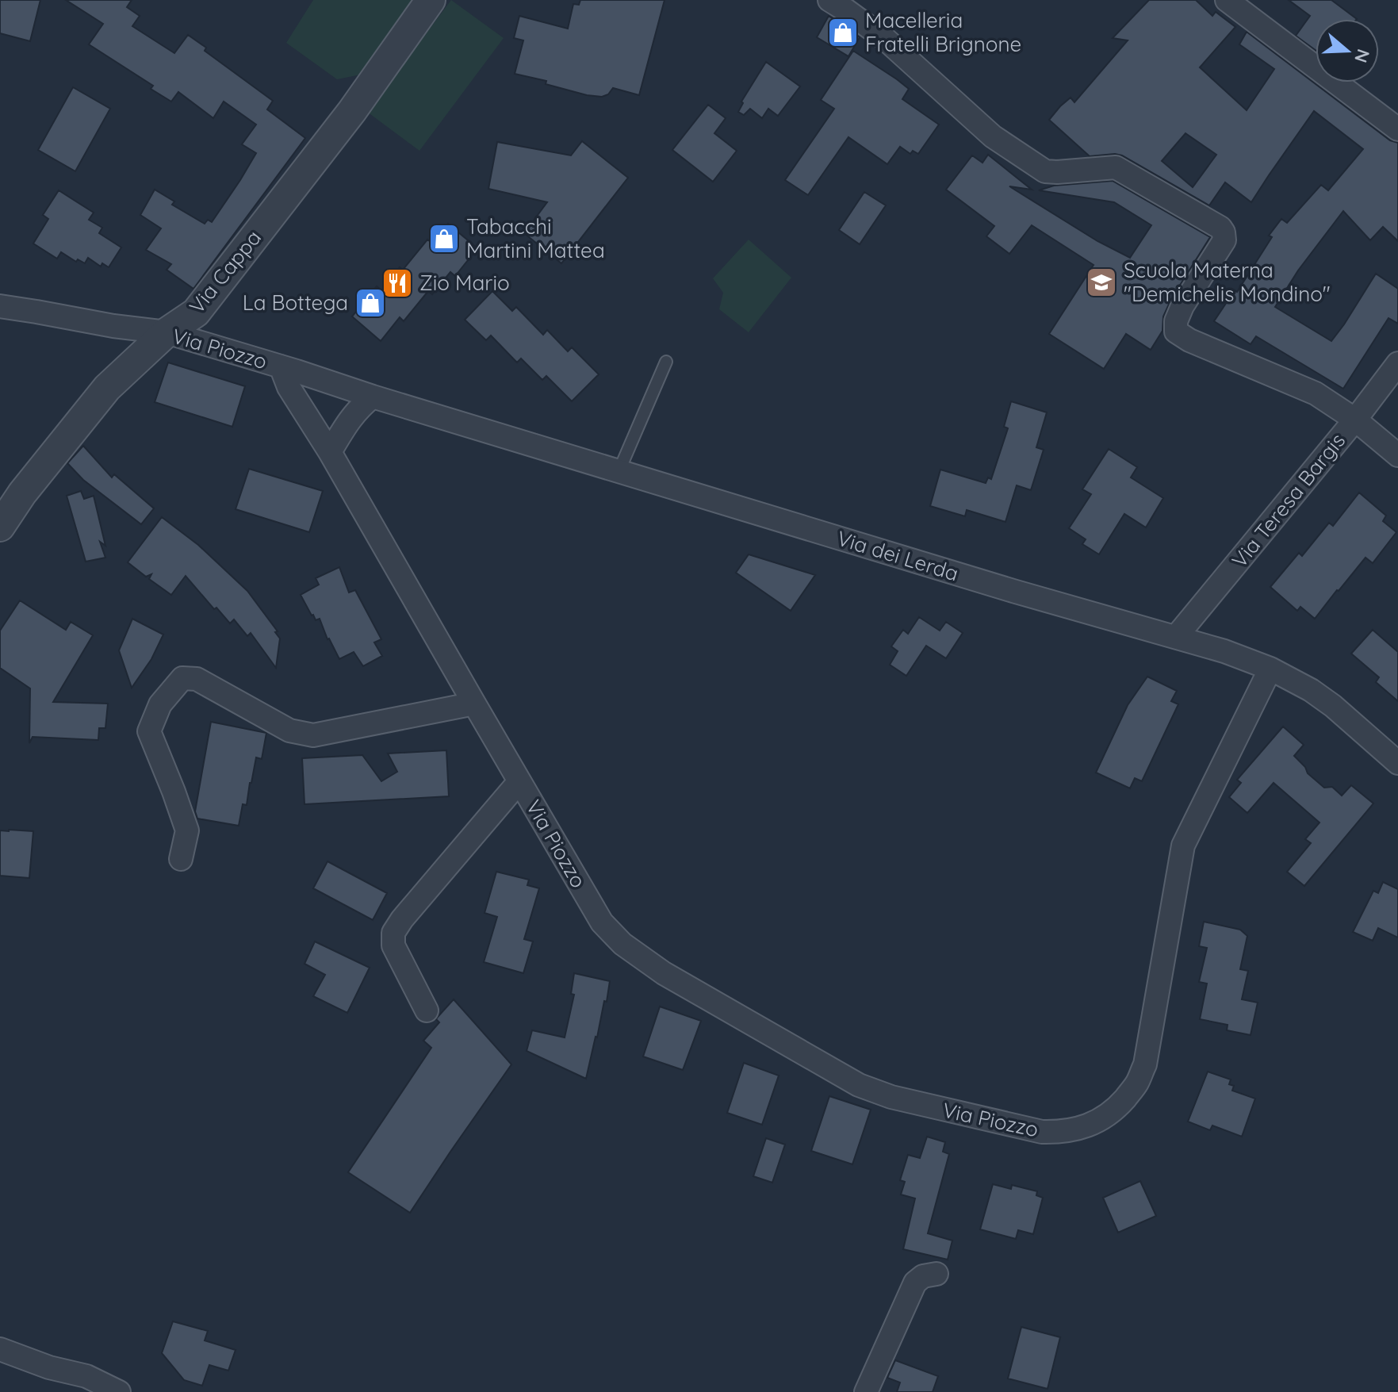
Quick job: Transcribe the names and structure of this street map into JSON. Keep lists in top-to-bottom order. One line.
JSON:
{"streets":{"street":["Via Cappa","Via Piozzo","Via Teresa Bargis","Via dei Lerda"]},"crossings":[["Via Cappa","Via Piozzo"],["Via Piozzo","Via dei Lerda"],["Via Teresa Bargis","Via dei Lerda"]],"places":{"shop":["Macelleria Fratelli Brignone","Tabacchi Martini Mattea","La Bottega"],"school or university":["Scuola Materna \"Demichelis Mondino\""],"restaurant":["Zio Mario"]},"north":"right"}
